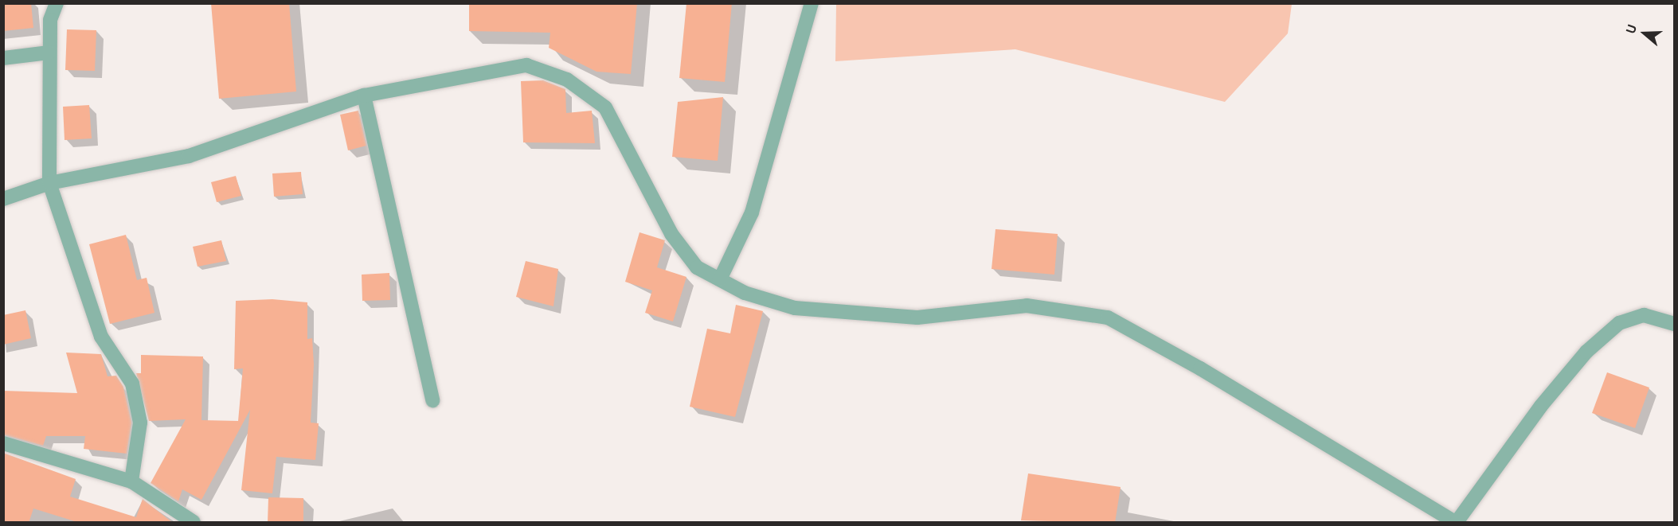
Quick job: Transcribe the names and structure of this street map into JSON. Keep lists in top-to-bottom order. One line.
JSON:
{"north":"left"}
